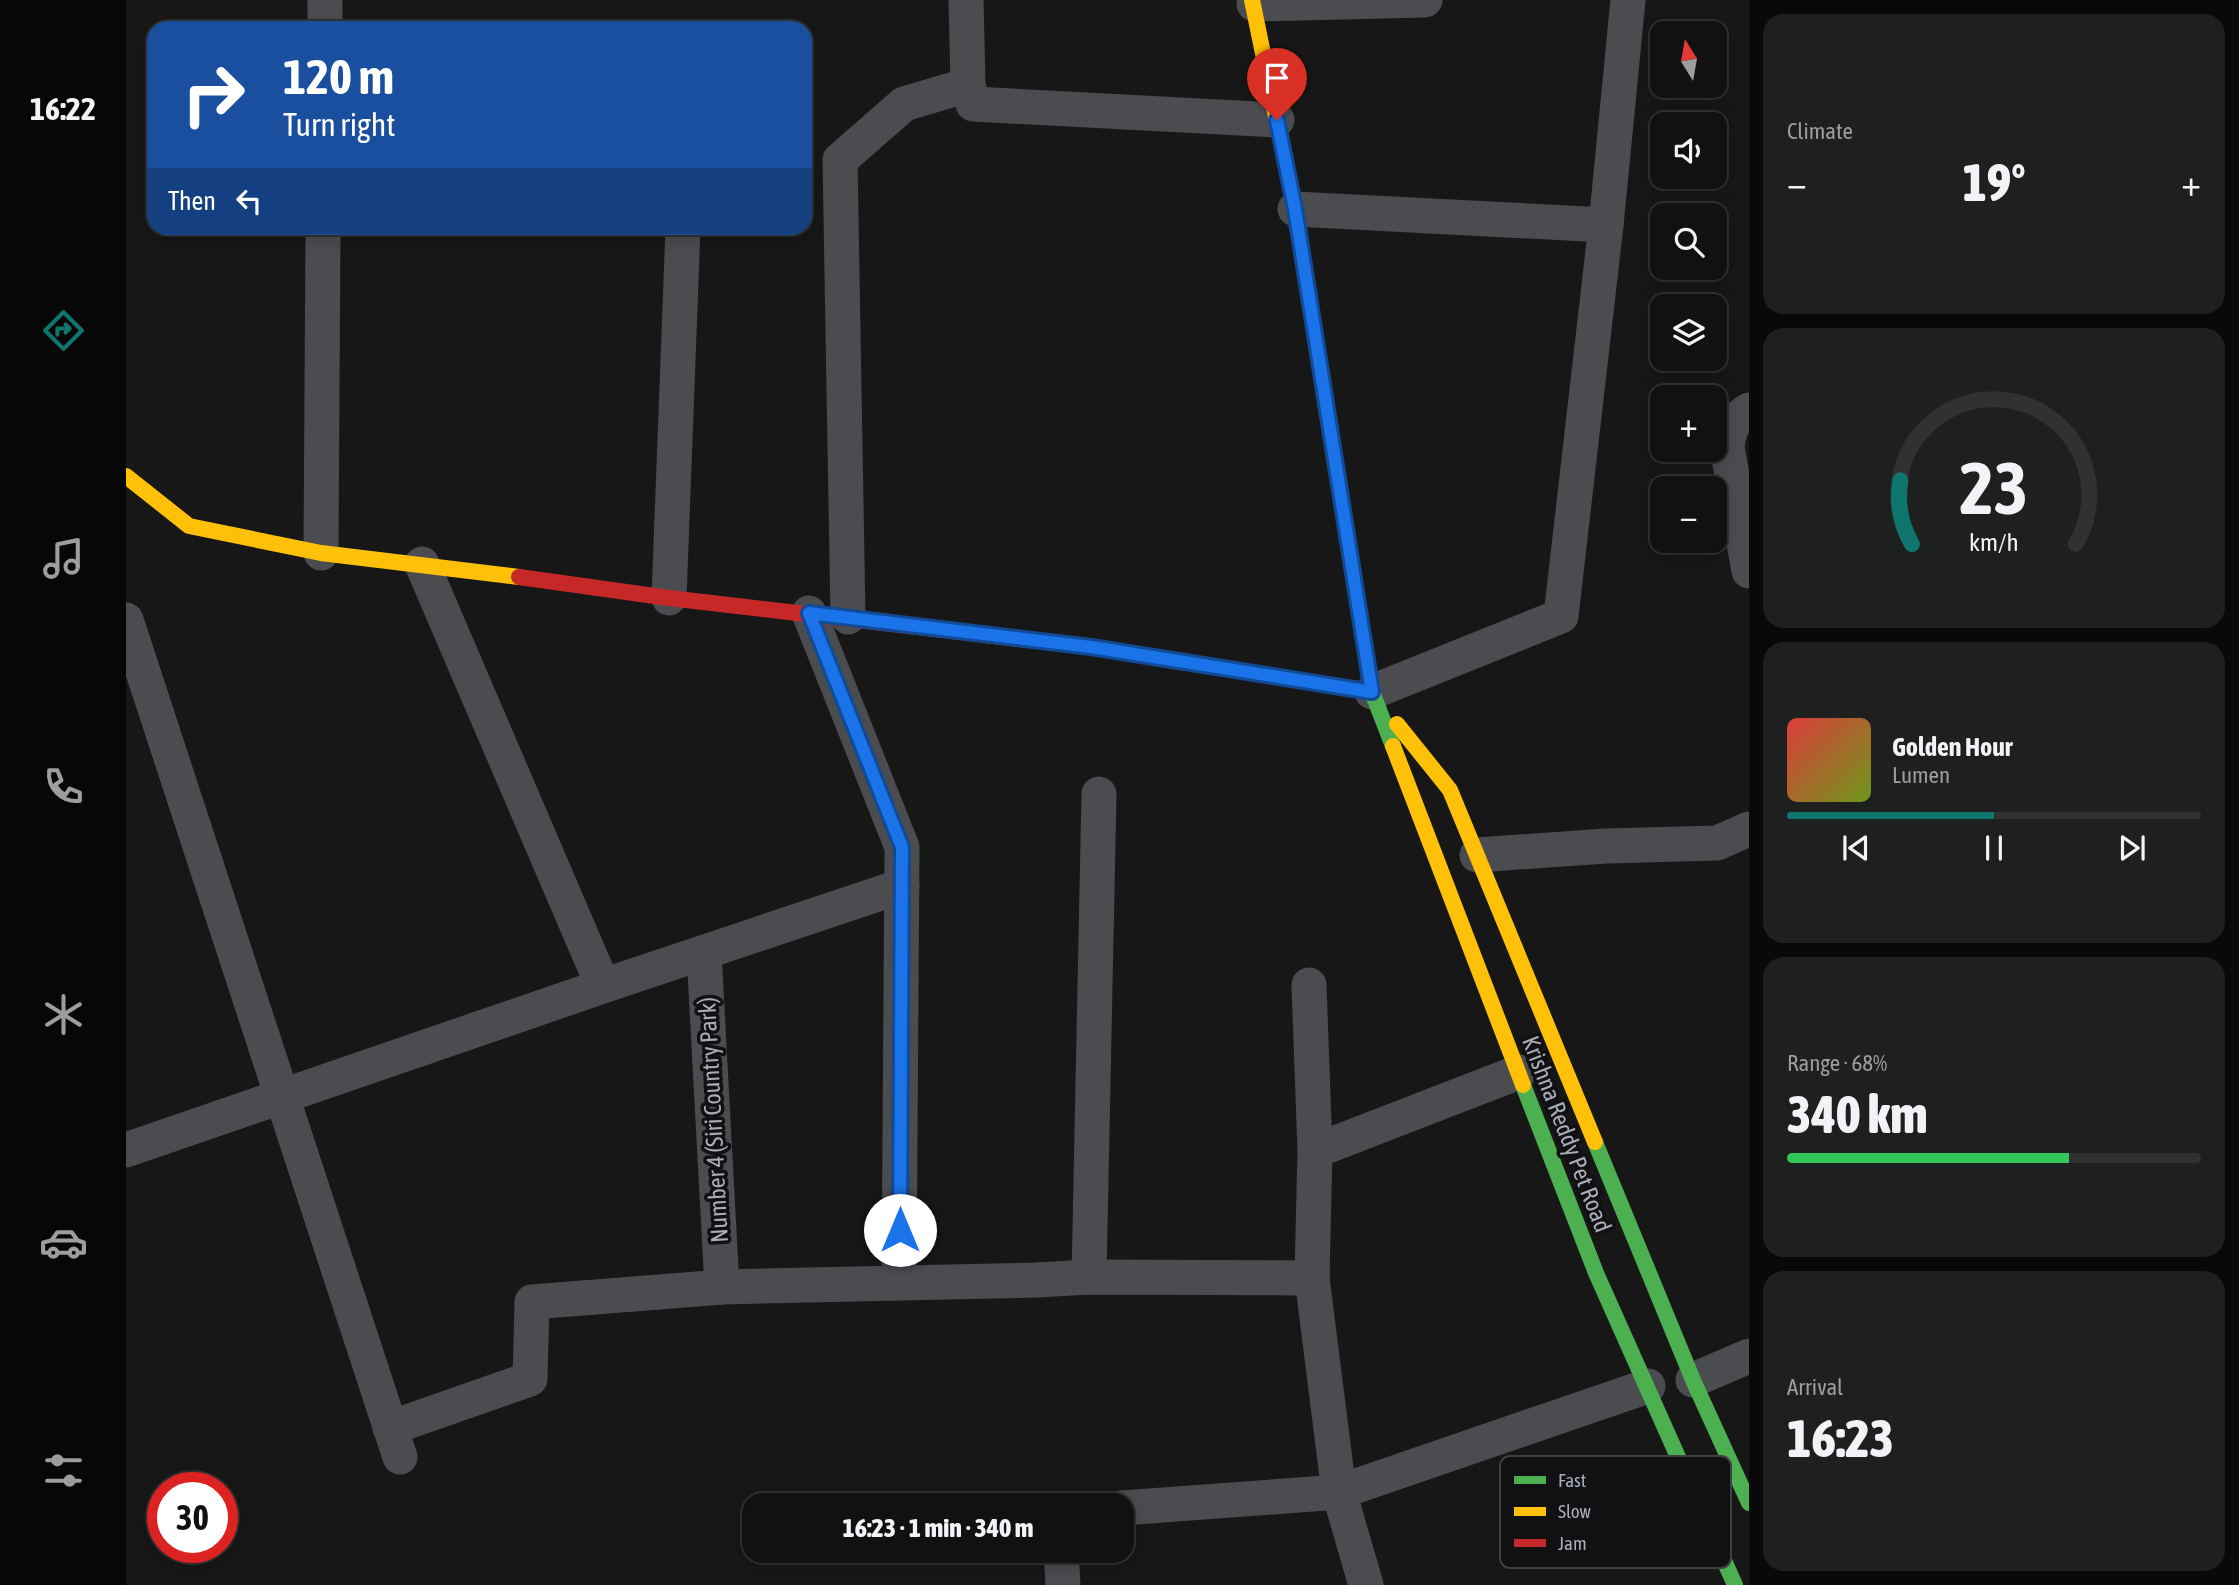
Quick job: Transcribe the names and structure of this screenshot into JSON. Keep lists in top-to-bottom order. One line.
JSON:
{"streets":{"main road":["Krishna Reddy Pet Road"],"street":["Number 4 (Siri Country Park)"]},"legend":["Fast","Slow","Jam"],"north":"top","page":{"tabs":"16:22","tile":["Climate",["Range · 68%","340 km"],["Arrival","16:23"]],"map_buttons":["+","−"],"turn":["120 m","Turn right"],"heat":["−","19°","+"],"then":"Then","song":["Golden Hour","Lumen"],"limit":"30","trip":"16:23 · 1 min · 340 m","gauge":["23","km/h"]}}
